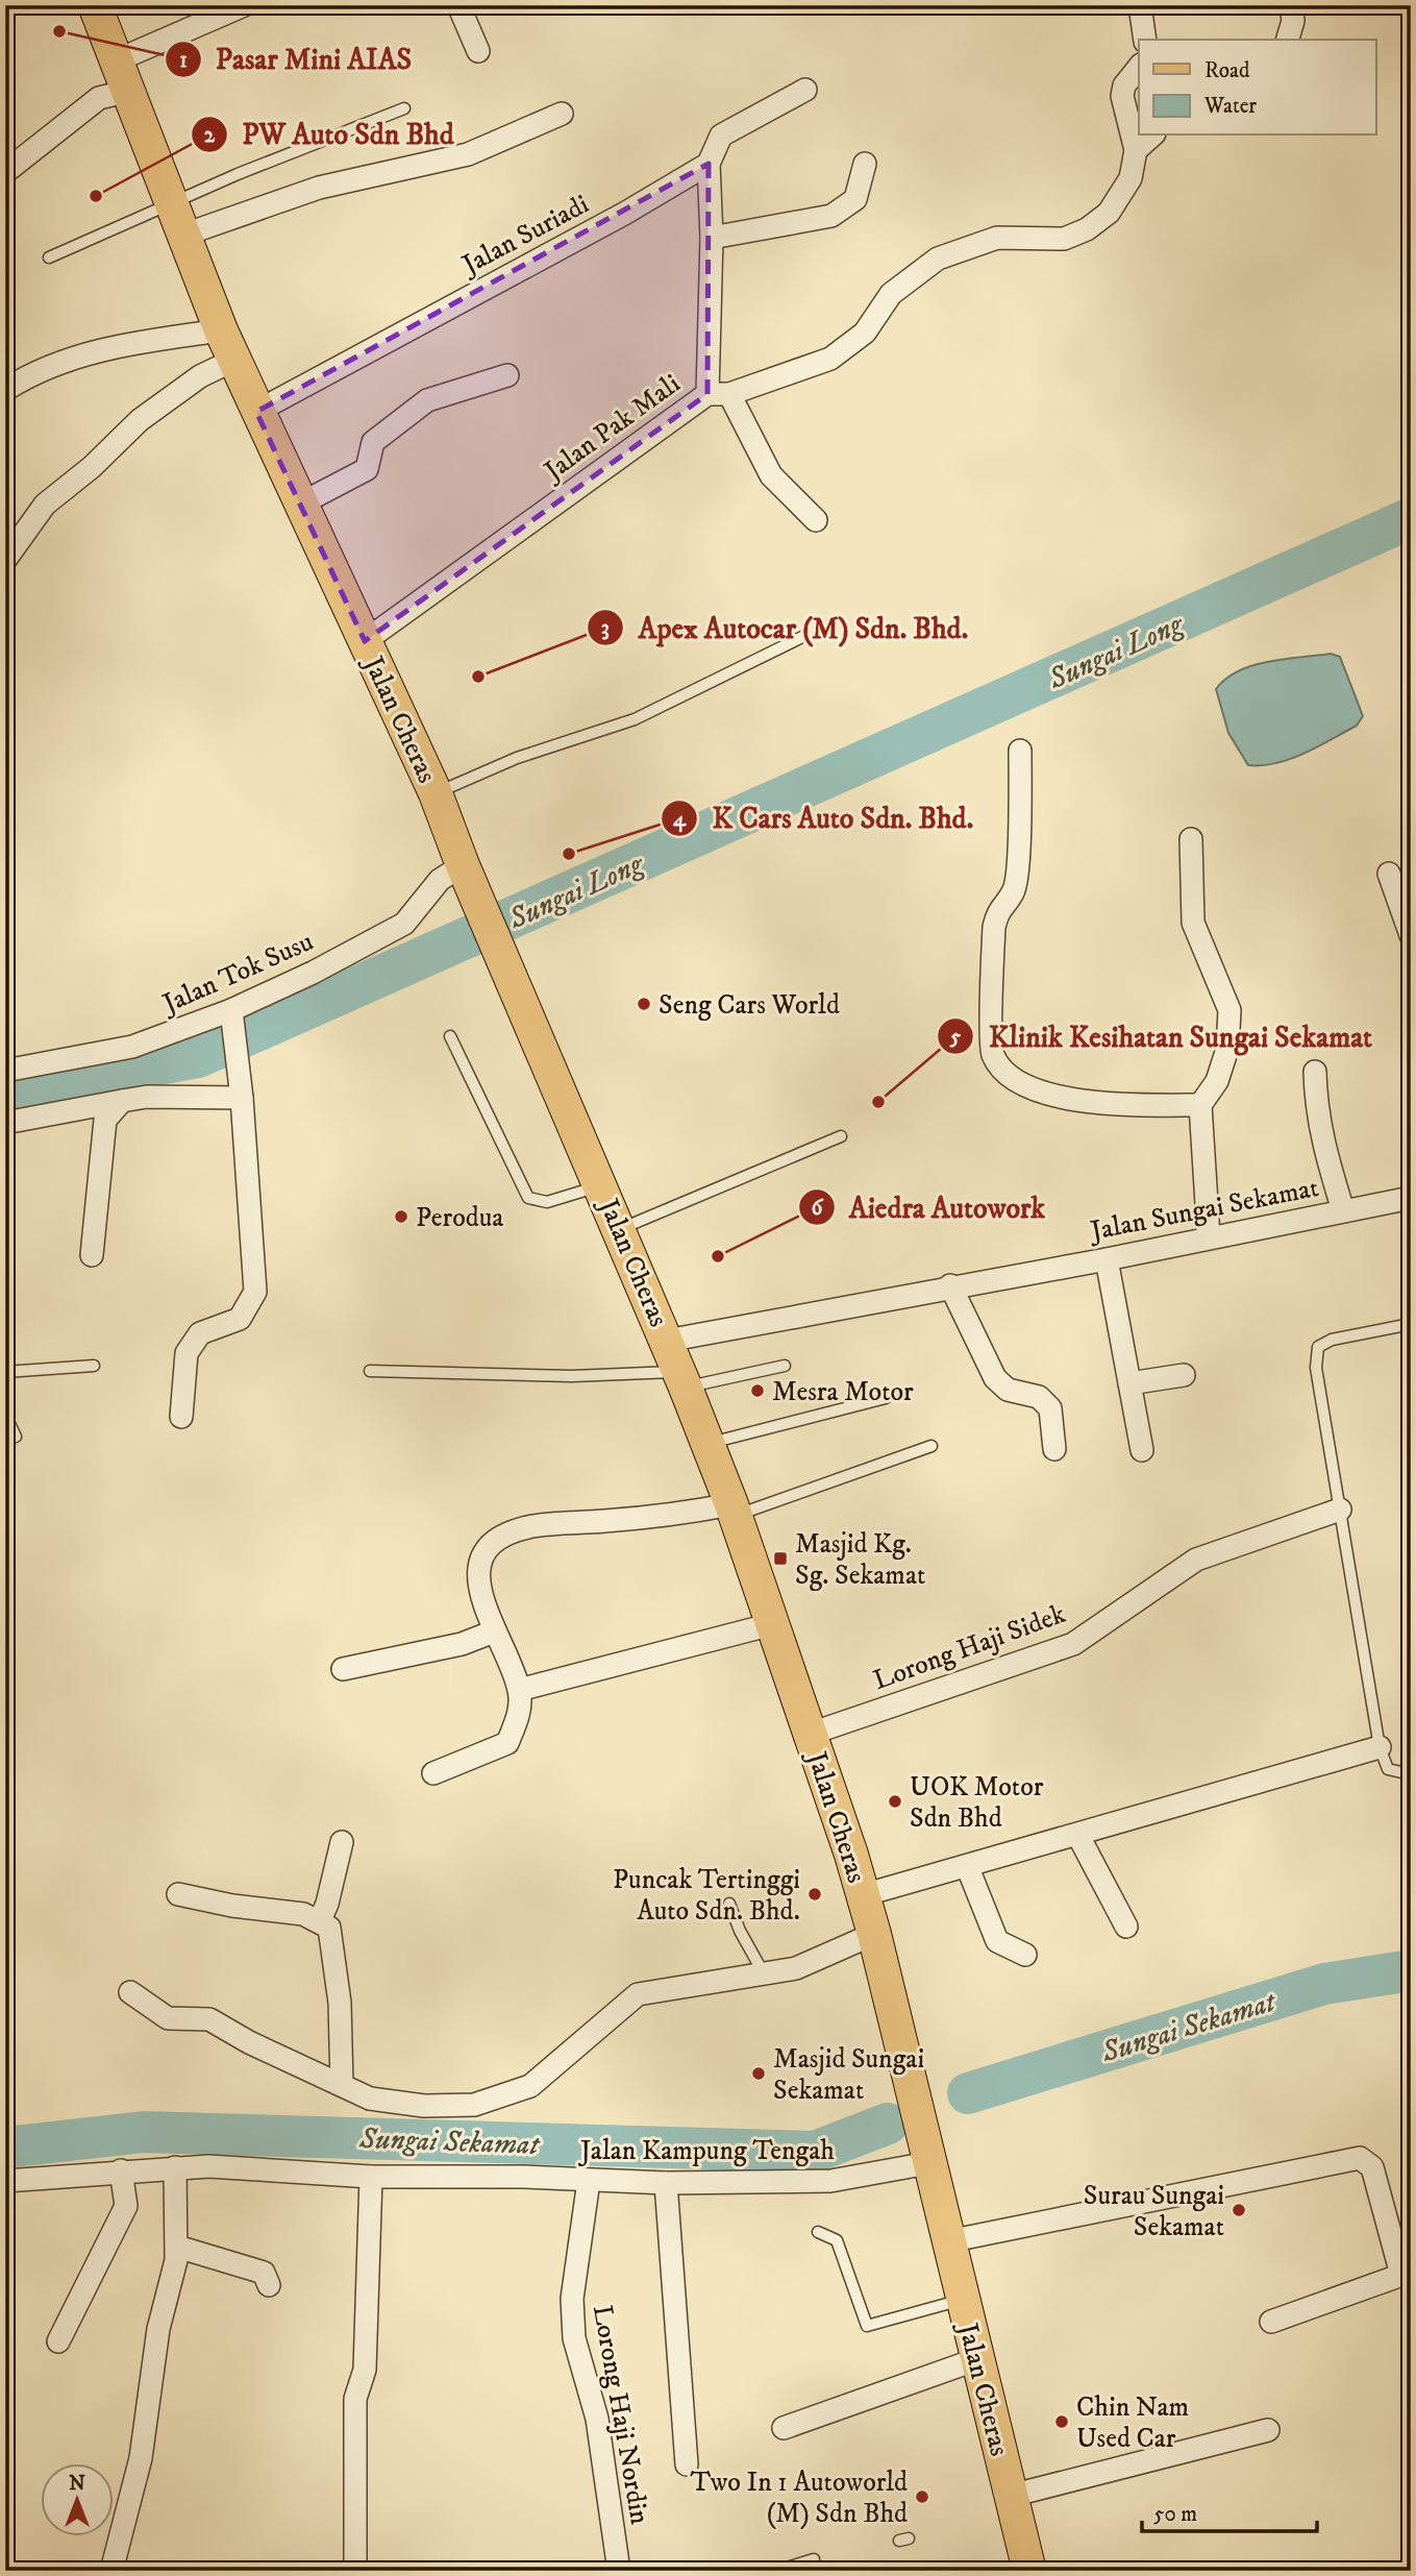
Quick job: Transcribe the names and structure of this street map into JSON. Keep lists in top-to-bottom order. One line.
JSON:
{"streets":{"main road":["Jalan Cheras"],"street":["Jalan Suriadi","Jalan Pak Mali","Jalan Tok Susu","Jalan Sungai Sekamat","Lorong Haji Sidek","Jalan Kampung Tengah","Lorong Haji Nordin"]},"crossings":[["Jalan Suriadi","Jalan Cheras"],["Jalan Pak Mali","Jalan Cheras"],["Jalan Cheras","Jalan Tok Susu"],["Jalan Cheras","Jalan Sungai Sekamat"],["Jalan Cheras","Lorong Haji Sidek"],["Jalan Cheras","Jalan Kampung Tengah"],["Jalan Kampung Tengah","Lorong Haji Nordin"]],"water":["Sungai Long","Sungai Sekamat"],"places":{"other":["Pasar Mini AIAS","PW Auto Sdn Bhd","Apex Autocar (M) Sdn. Bhd.","K Cars Auto Sdn. Bhd.","Seng Cars World","Klinik Kesihatan Sungai Sekamat","Perodua","Aiedra Autowork","Mesra Motor","UOK Motor Sdn Bhd","Puncak Tertinggi Auto Sdn. Bhd.","Masjid Sungai Sekamat","Surau Sungai Sekamat","Chin Nam Used Car","Two In 1 Autoworld (M) Sdn Bhd"],"transit":["Masjid Kg. Sg. Sekamat"]},"legend":["Road","Water"],"scale_bar":"50 m","north":"top"}
